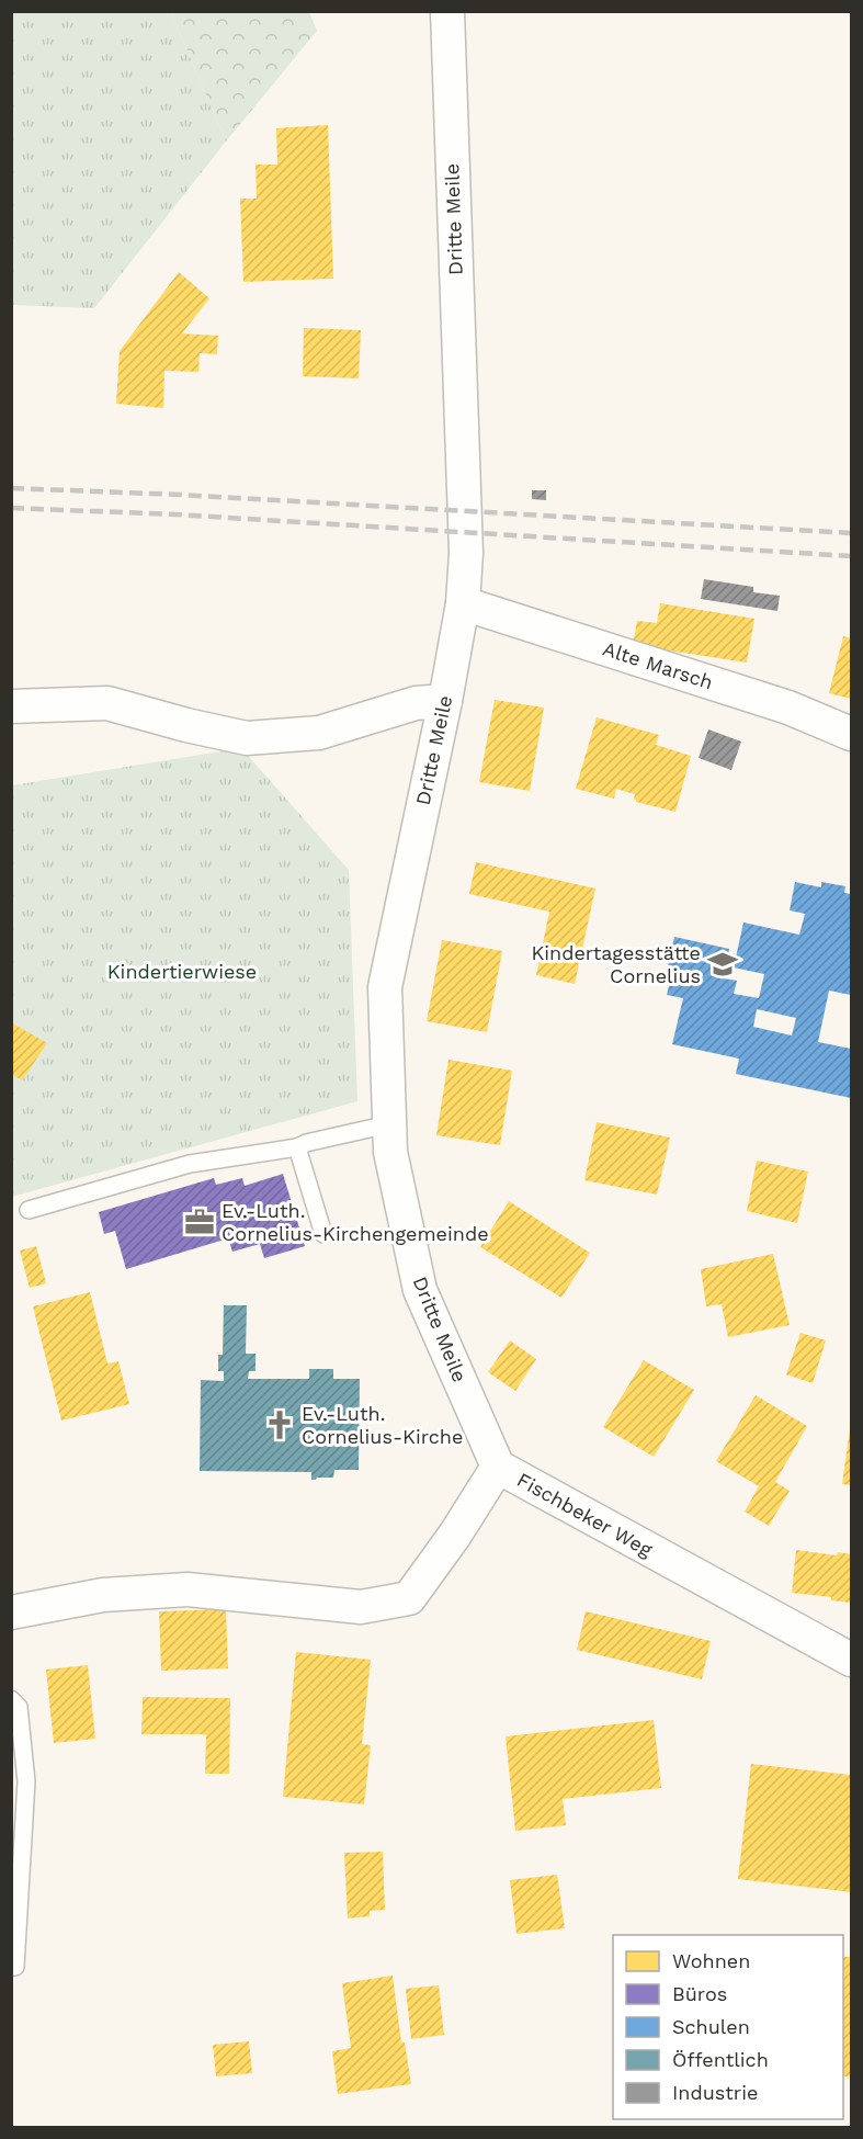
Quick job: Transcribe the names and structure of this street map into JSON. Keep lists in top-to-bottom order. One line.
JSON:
{"streets":{"street":["Dritte Meile","Alte Marsch","Fischbeker Weg"]},"crossings":[["Dritte Meile","Alte Marsch"],["Dritte Meile","Fischbeker Weg"]],"parks":["Kindertierwiese"],"places":{"school or university":["Kindertagesstätte Cornelius"],"office":["Ev.-Luth. Cornelius-Kirchengemeinde"],"church":["Ev.-Luth. Cornelius-Kirche"]},"legend":["Wohnen","Büros","Schulen","Öffentlich","Industrie"]}
